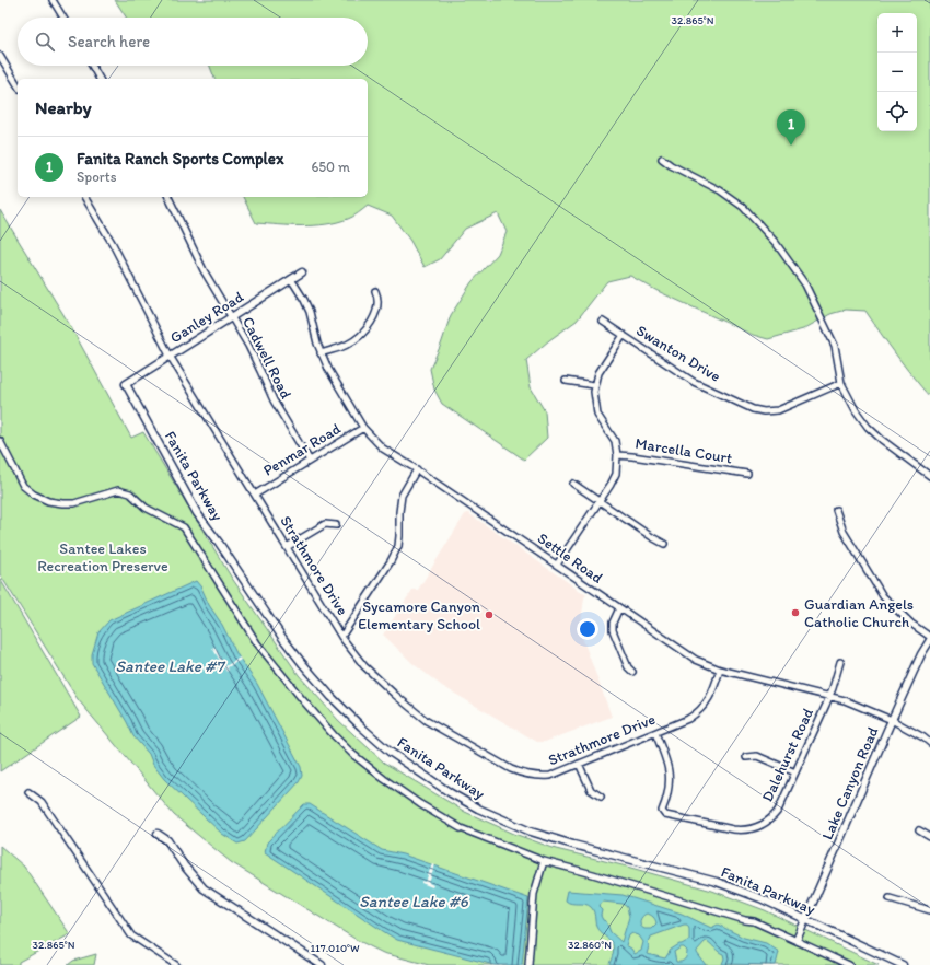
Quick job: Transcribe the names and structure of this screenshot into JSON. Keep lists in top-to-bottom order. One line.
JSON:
{"streets":{"street":["Ganley Road","Swanton Drive","Cadwell Road","Penmar Road","Marcella Court","Fanita Parkway","Settle Road","Strathmore Drive","Dalehurst Road","Lake Canyon Road"]},"crossings":[["Ganley Road","Cadwell Road"],["Ganley Road","Fanita Parkway"],["Ganley Road","Settle Road"],["Ganley Road","Strathmore Drive"],["Cadwell Road","Penmar Road"],["Penmar Road","Settle Road"],["Penmar Road","Strathmore Drive"],["Fanita Parkway","Lake Canyon Road"],["Settle Road","Strathmore Drive"],["Settle Road","Dalehurst Road"],["Settle Road","Lake Canyon Road"],["Strathmore Drive","Dalehurst Road"]],"water":["Santee Lake #7","Santee Lake #6"],"parks":["Santee Lakes Recreation Preserve"],"places":["Guardian Angels Catholic Church","Sycamore Canyon Elementary School"],"page":{"map_buttons":["+","−"],"search":"Search here","heading":"Nearby","pins":"1","list":[{"mark":"1","name":"Fanita Ranch Sports Complex","note":"Sports","value":"650 m"}]},"coordinates":["32.865°N","32.860°N","117.010°W"]}
